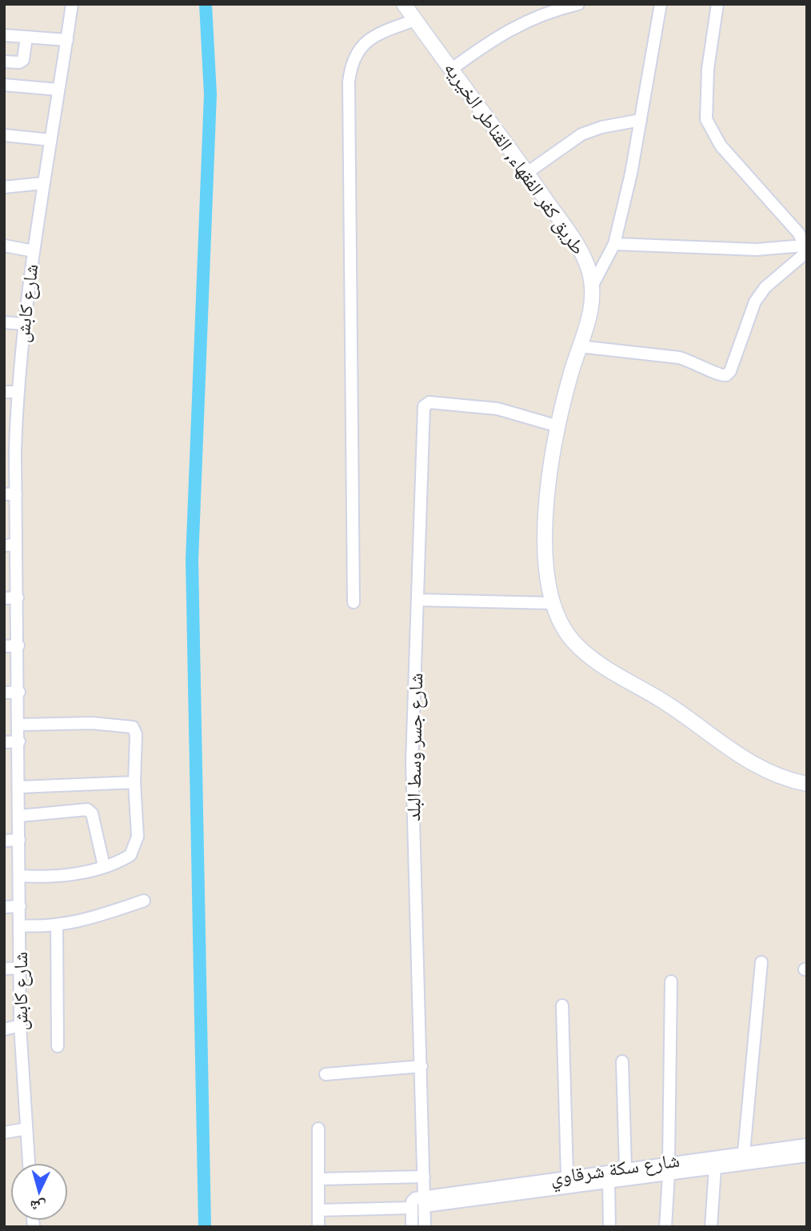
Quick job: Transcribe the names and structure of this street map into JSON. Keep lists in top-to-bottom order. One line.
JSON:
{"streets":{"street":["طريق كفر الفقهاء, القناطر الخيريه","شارع كابش","شارع جسر وسط البلد","شارع سكة شرقاوي"]},"crossings":[["طريق كفر الفقهاء, القناطر الخيريه","شارع جسر وسط البلد"],["شارع جسر وسط البلد","شارع سكة شرقاوي"]],"north":"bottom"}
